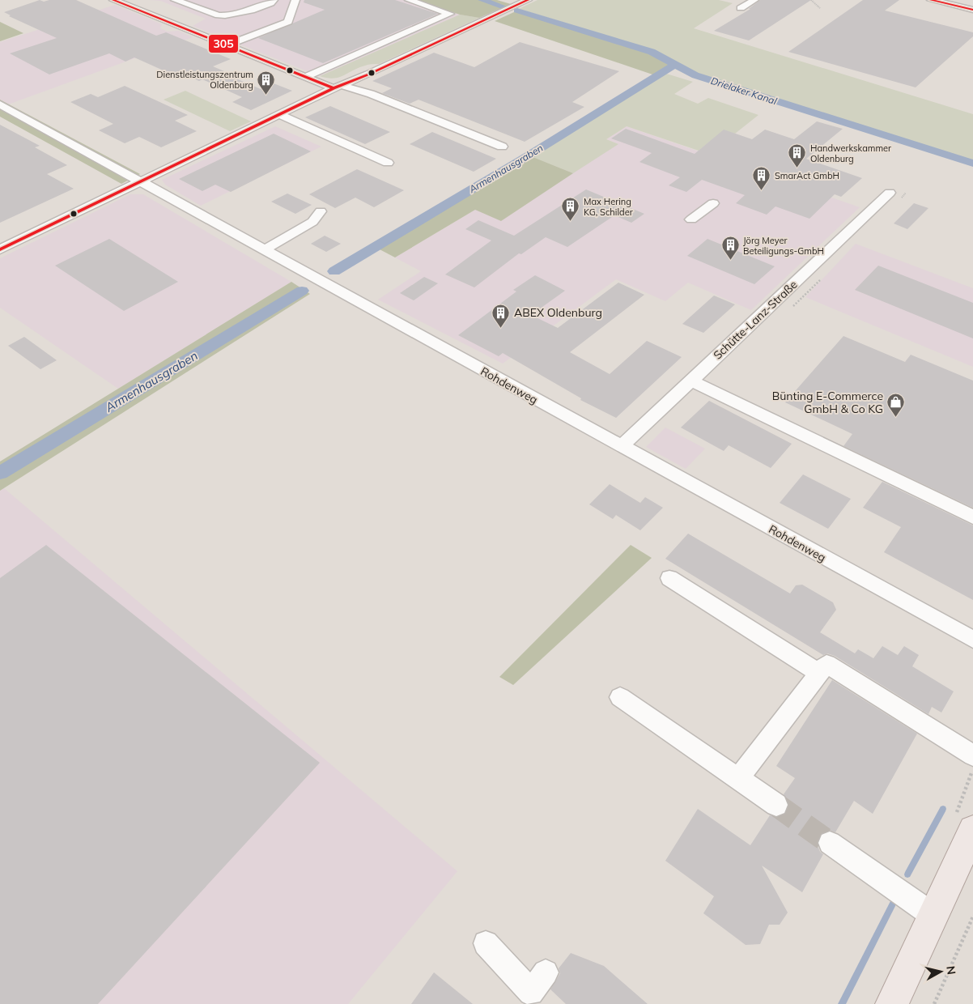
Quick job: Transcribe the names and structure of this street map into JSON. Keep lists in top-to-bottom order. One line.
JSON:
{"streets":{"street":["Schütte-Lanz-Straße","Rohdenweg"]},"crossings":[["Schütte-Lanz-Straße","Rohdenweg"]],"water":["Drielaker Kanal","Armenhausgraben"],"places":{"building":["Dienstleistungszentrum Oldenburg","Handwerkskammer Oldenburg","SmarAct GmbH","Max Hering KG, Schilder","Jörg Meyer Beteiligungs-GmbH","ABEX Oldenburg"],"shop":["Bünting E-Commerce GmbH & Co KG"]},"lines":["transit line 305"],"north":"right"}
